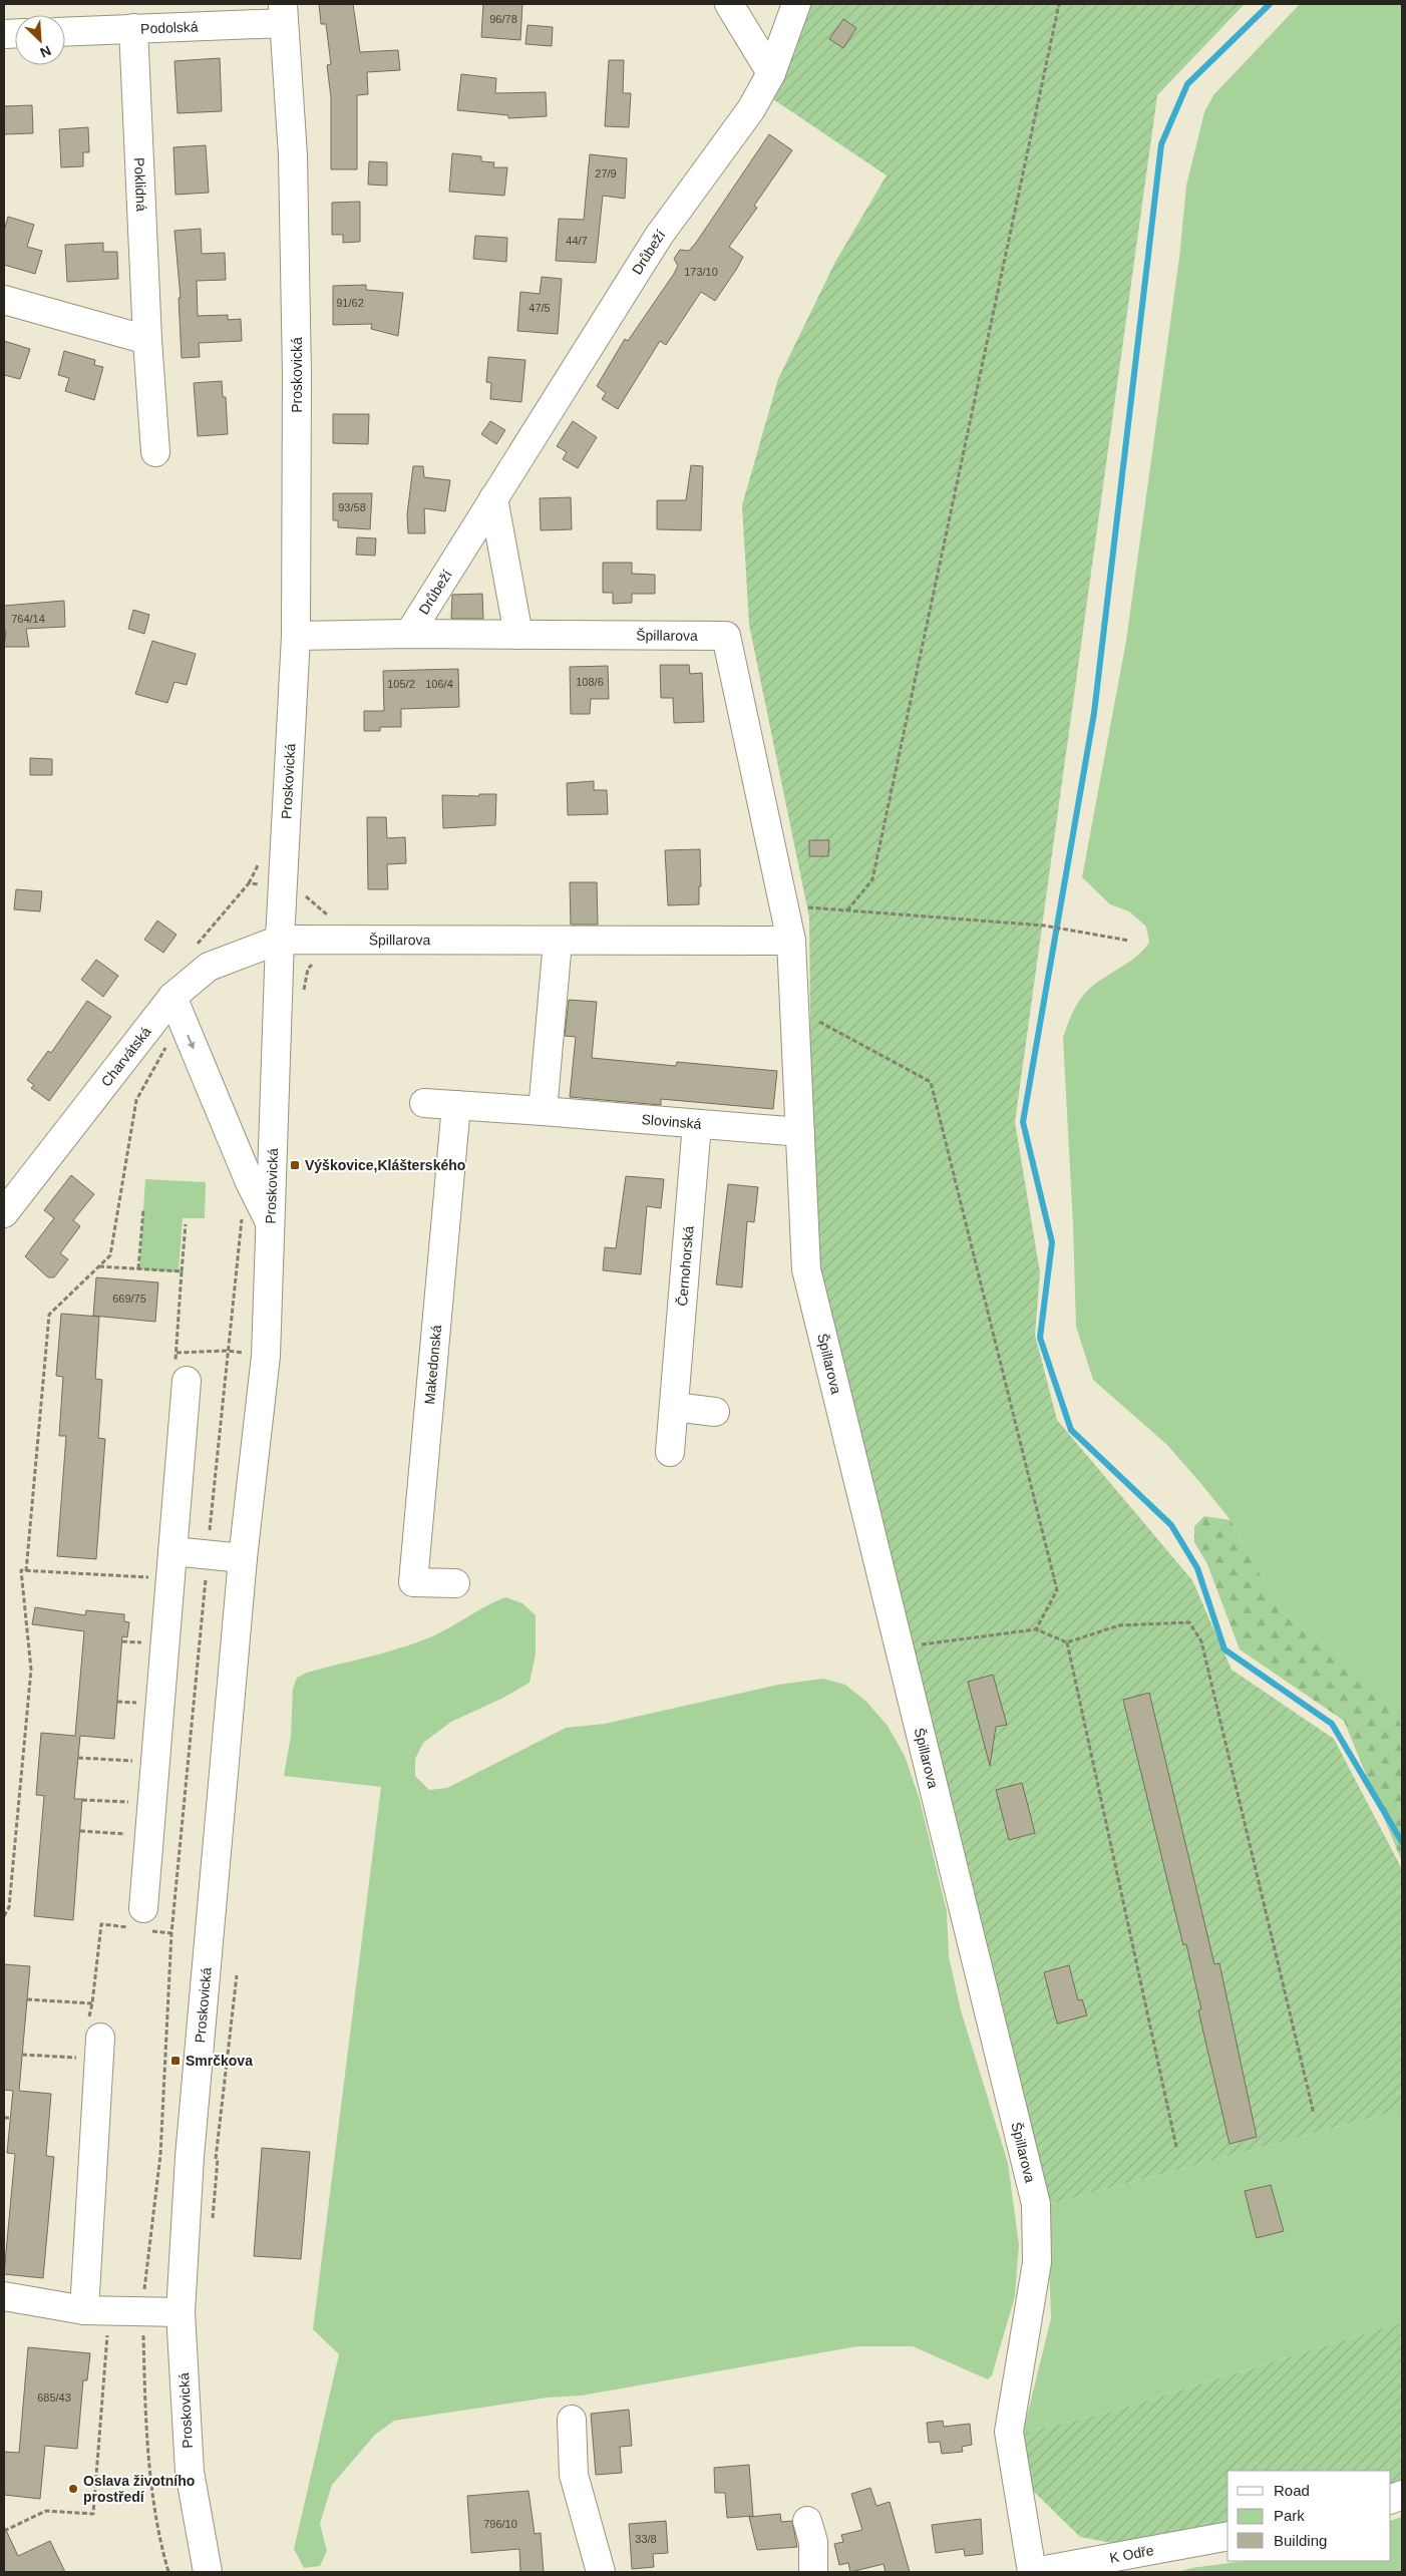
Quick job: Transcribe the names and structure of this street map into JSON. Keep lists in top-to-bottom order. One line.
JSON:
{"streets":{"street":["Podolská","Poklidná","Drůbeží","Proskovická","Špillarova","Charvátská","Slovinská","Černohorská","Makedonská","K Odře"]},"crossings":[["Podolská","Poklidná"],["Podolská","Proskovická"],["Drůbeží","Špillarova"],["Proskovická","Špillarova"],["Proskovická","Charvátská"],["Špillarova","Charvátská"],["Špillarova","Slovinská"],["Špillarova","K Odře"],["Slovinská","Černohorská"],["Slovinská","Makedonská"]],"places":{"transit":["Výškovice,Klášterského","Smrčkova"],"other":["Oslava životního prostředí"]},"house_numbers":["96/78","27/9","44/7","173/10","91/62","47/5","93/58","764/14","108/6","105/2","106/4","669/75","685/43","796/10","33/8"],"legend":["Road","Park","Building"],"north":"bottom right"}
